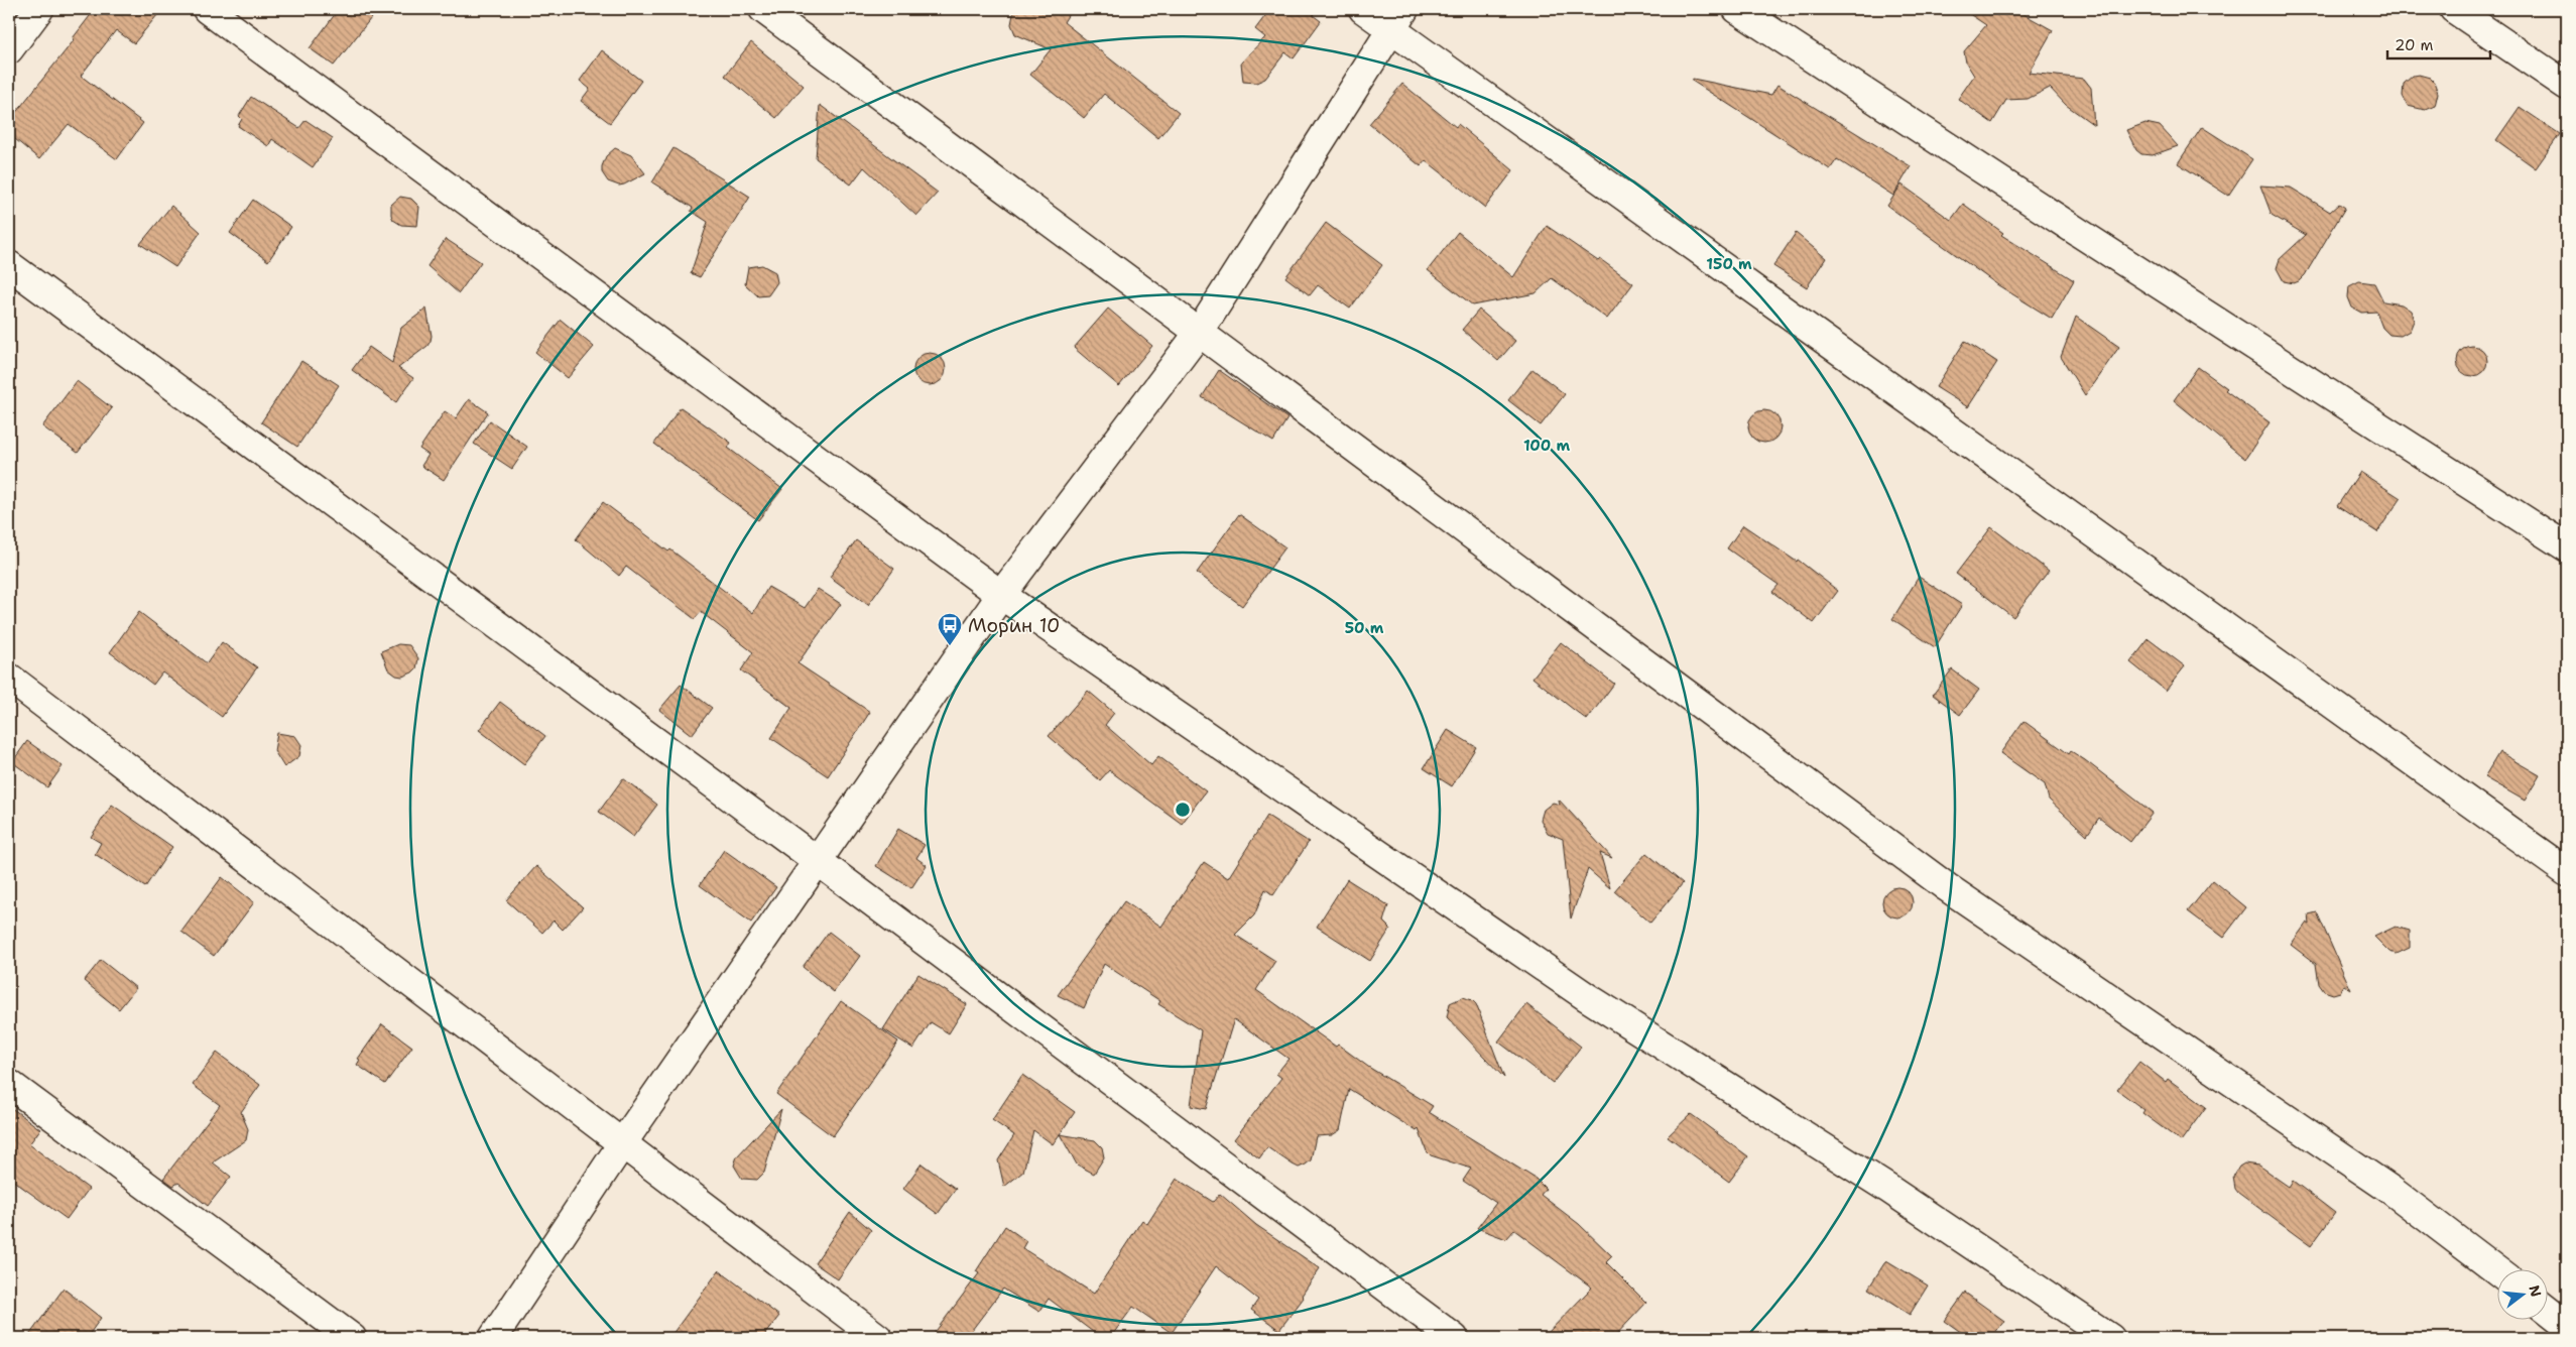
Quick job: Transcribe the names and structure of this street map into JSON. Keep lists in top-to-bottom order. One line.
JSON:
{"places":{"bus stop":["Морин 10"]},"scale_bar":"20 m","north":"right","rings":["150 m","100 m","50 m"]}
